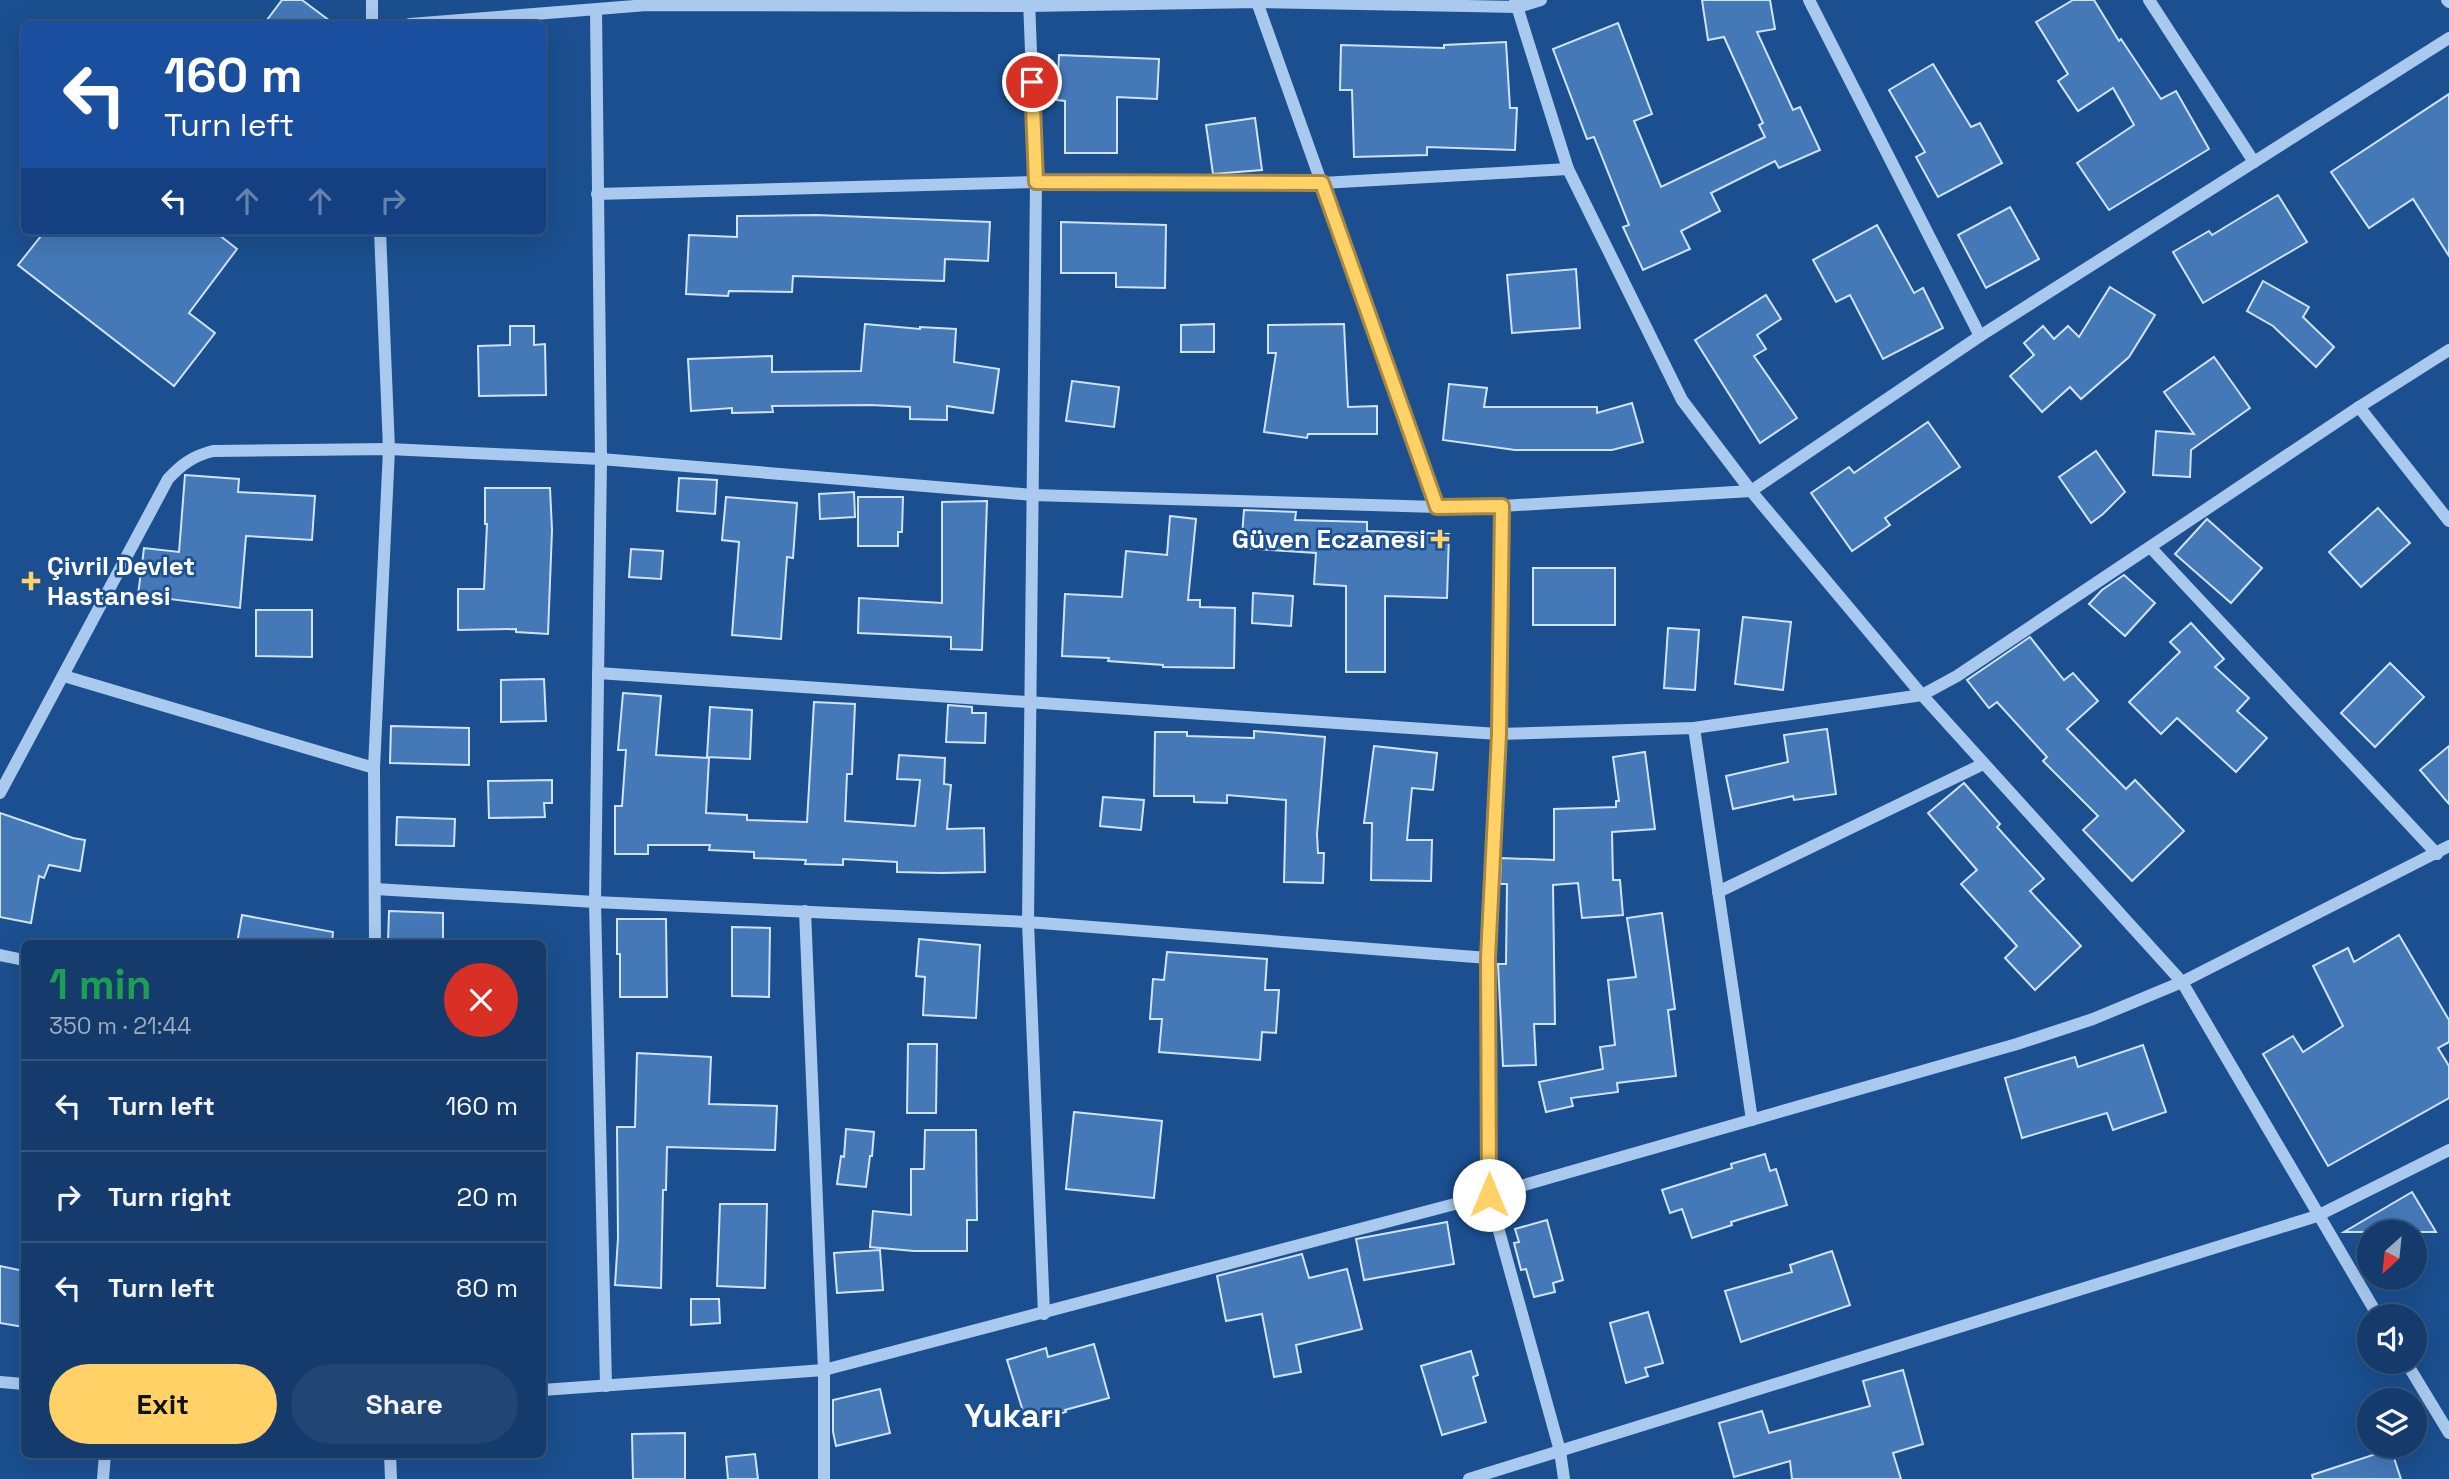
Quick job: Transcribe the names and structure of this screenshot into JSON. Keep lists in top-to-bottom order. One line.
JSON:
{"districts":["Yukarı"],"places":{"health":["Güven Eczanesi","Çivril Devlet Hastanesi"]},"north":"bottom left","page":{"turn":["160 m","Turn left"],"heading":["1 min","350 m · 21:44"],"list":[{"name":"Turn left","value":"160 m"},{"name":"Turn right","value":"20 m"},{"name":"Turn left","value":"80 m"}],"buttons":["Exit","Share"]}}
